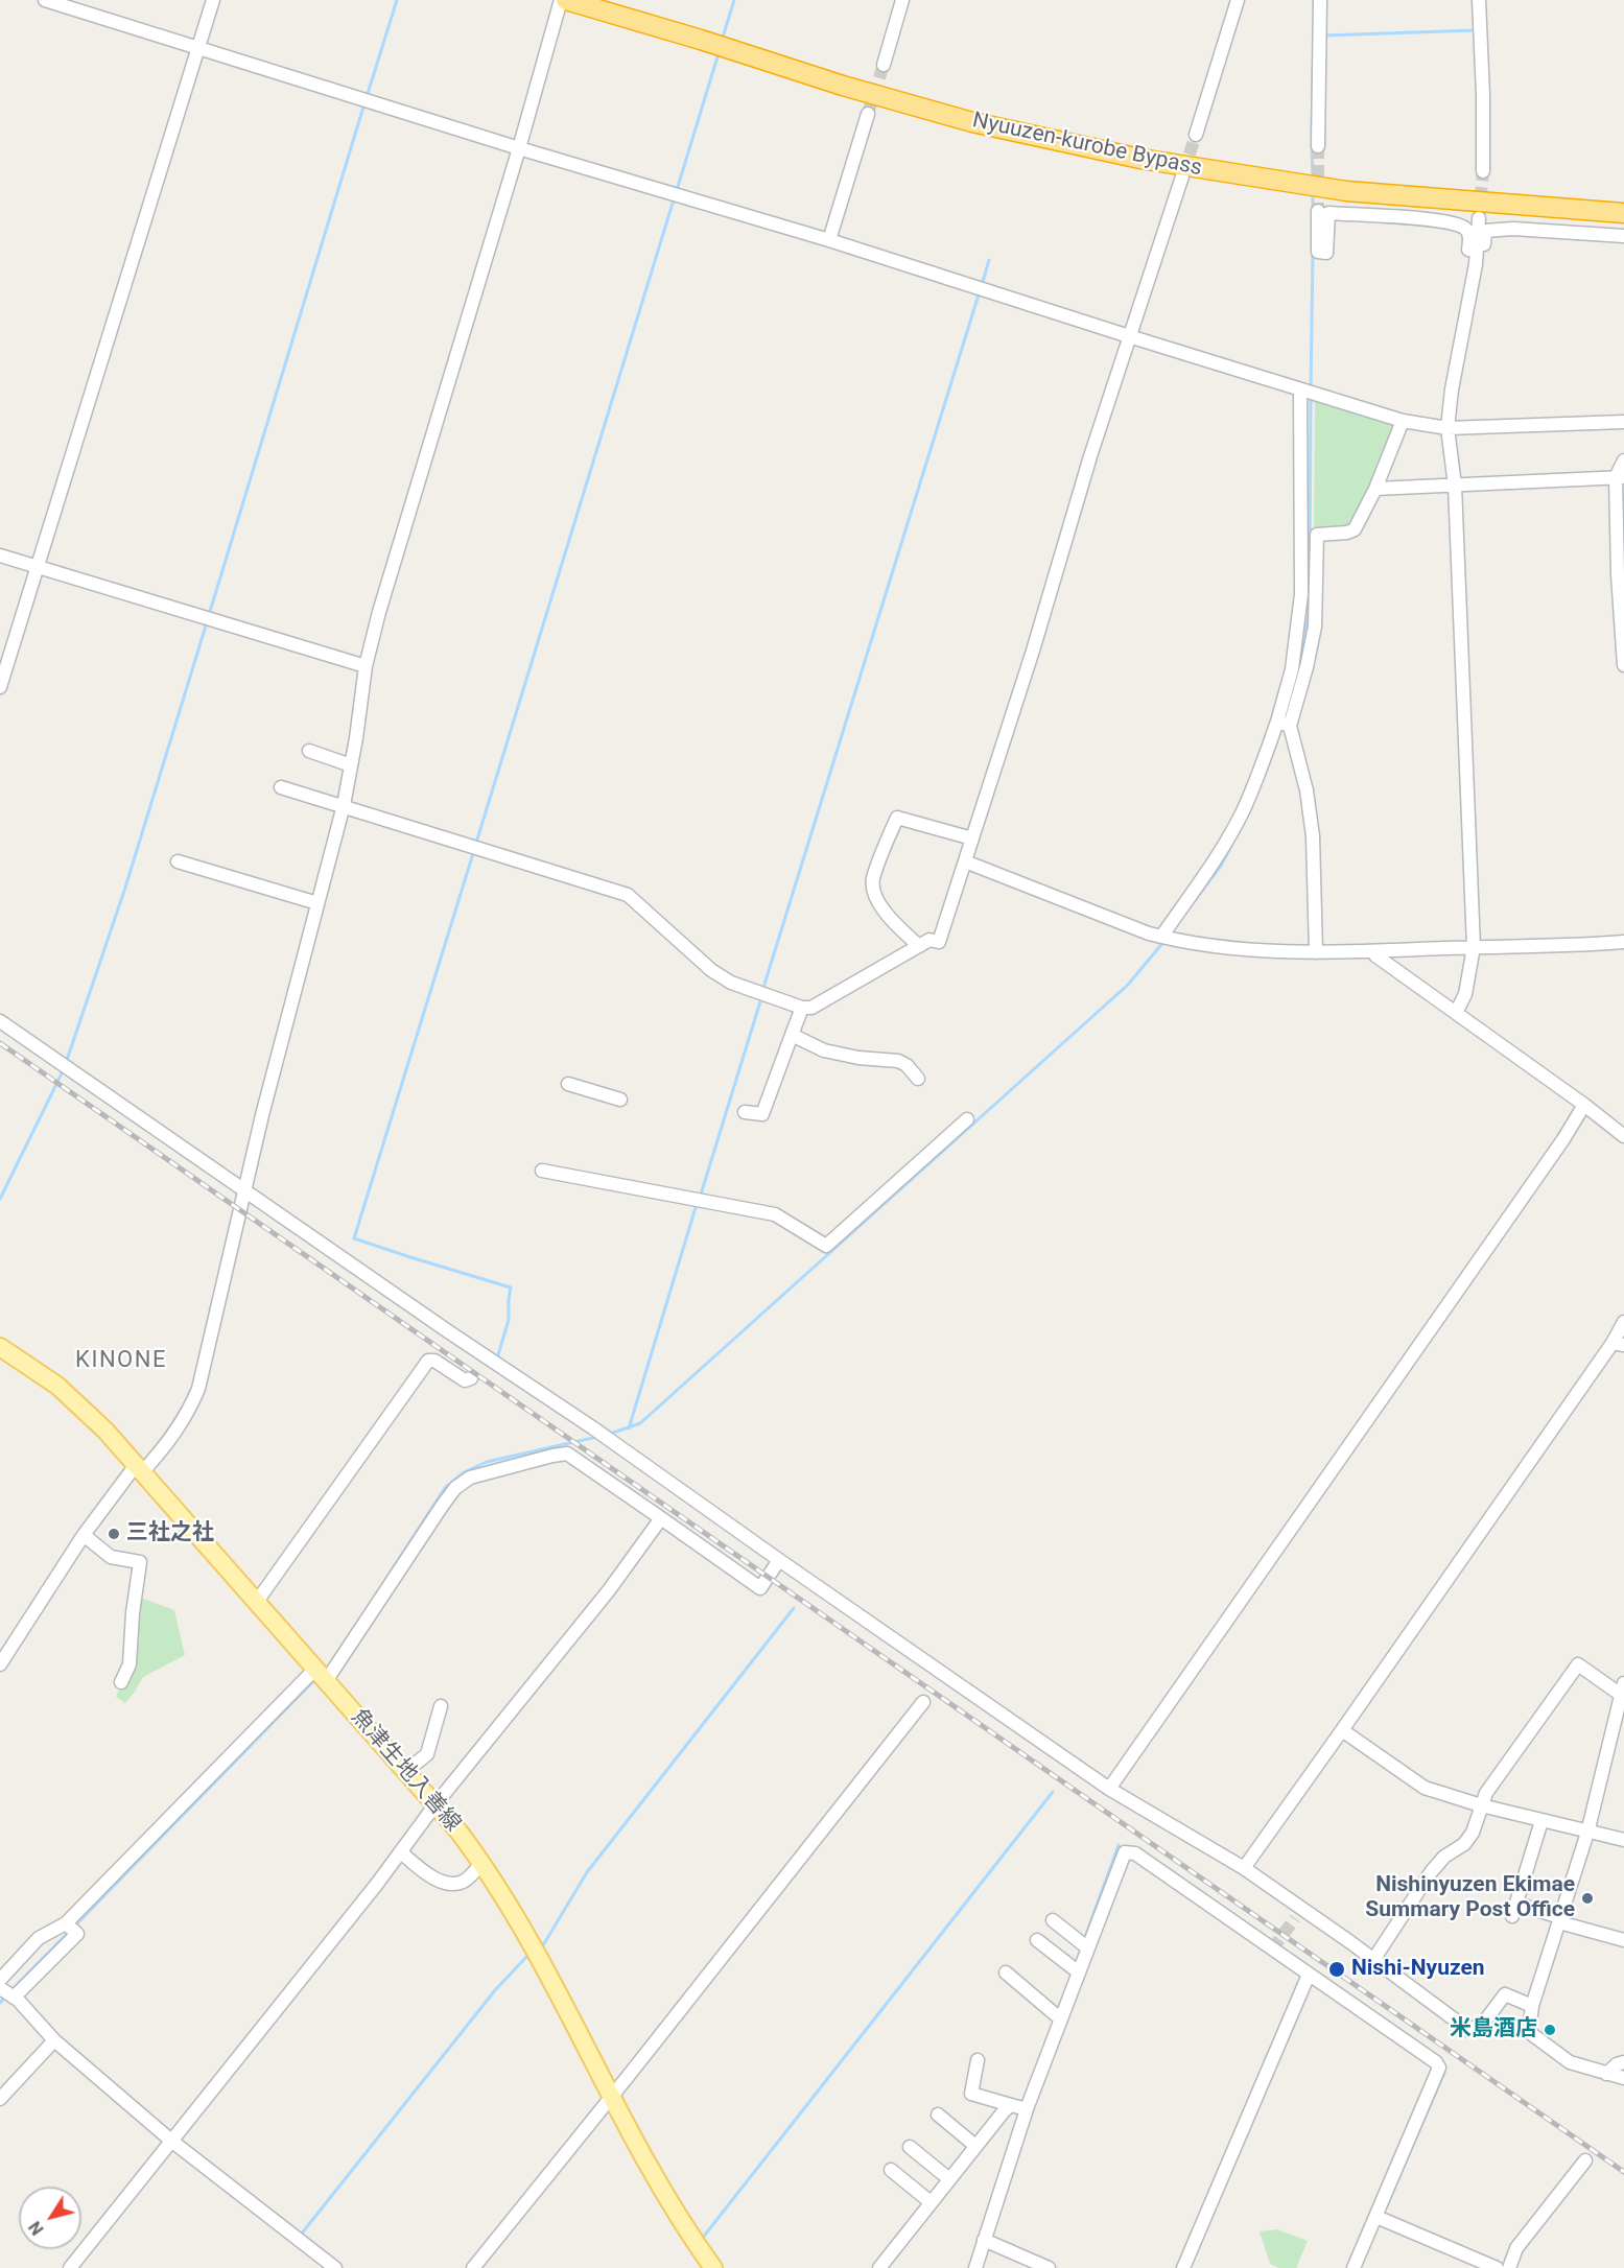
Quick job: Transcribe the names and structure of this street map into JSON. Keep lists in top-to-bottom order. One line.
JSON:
{"streets":{"highway":["Nyuuzen-kurobe Bypass"],"main road":["魚津生地入善線"]},"districts":["KINONE"],"places":["三社之社","Nishinyuzen Ekimae Summary Post Office","Nishi-Nyuzen","米島酒店"],"north":"bottom left"}
